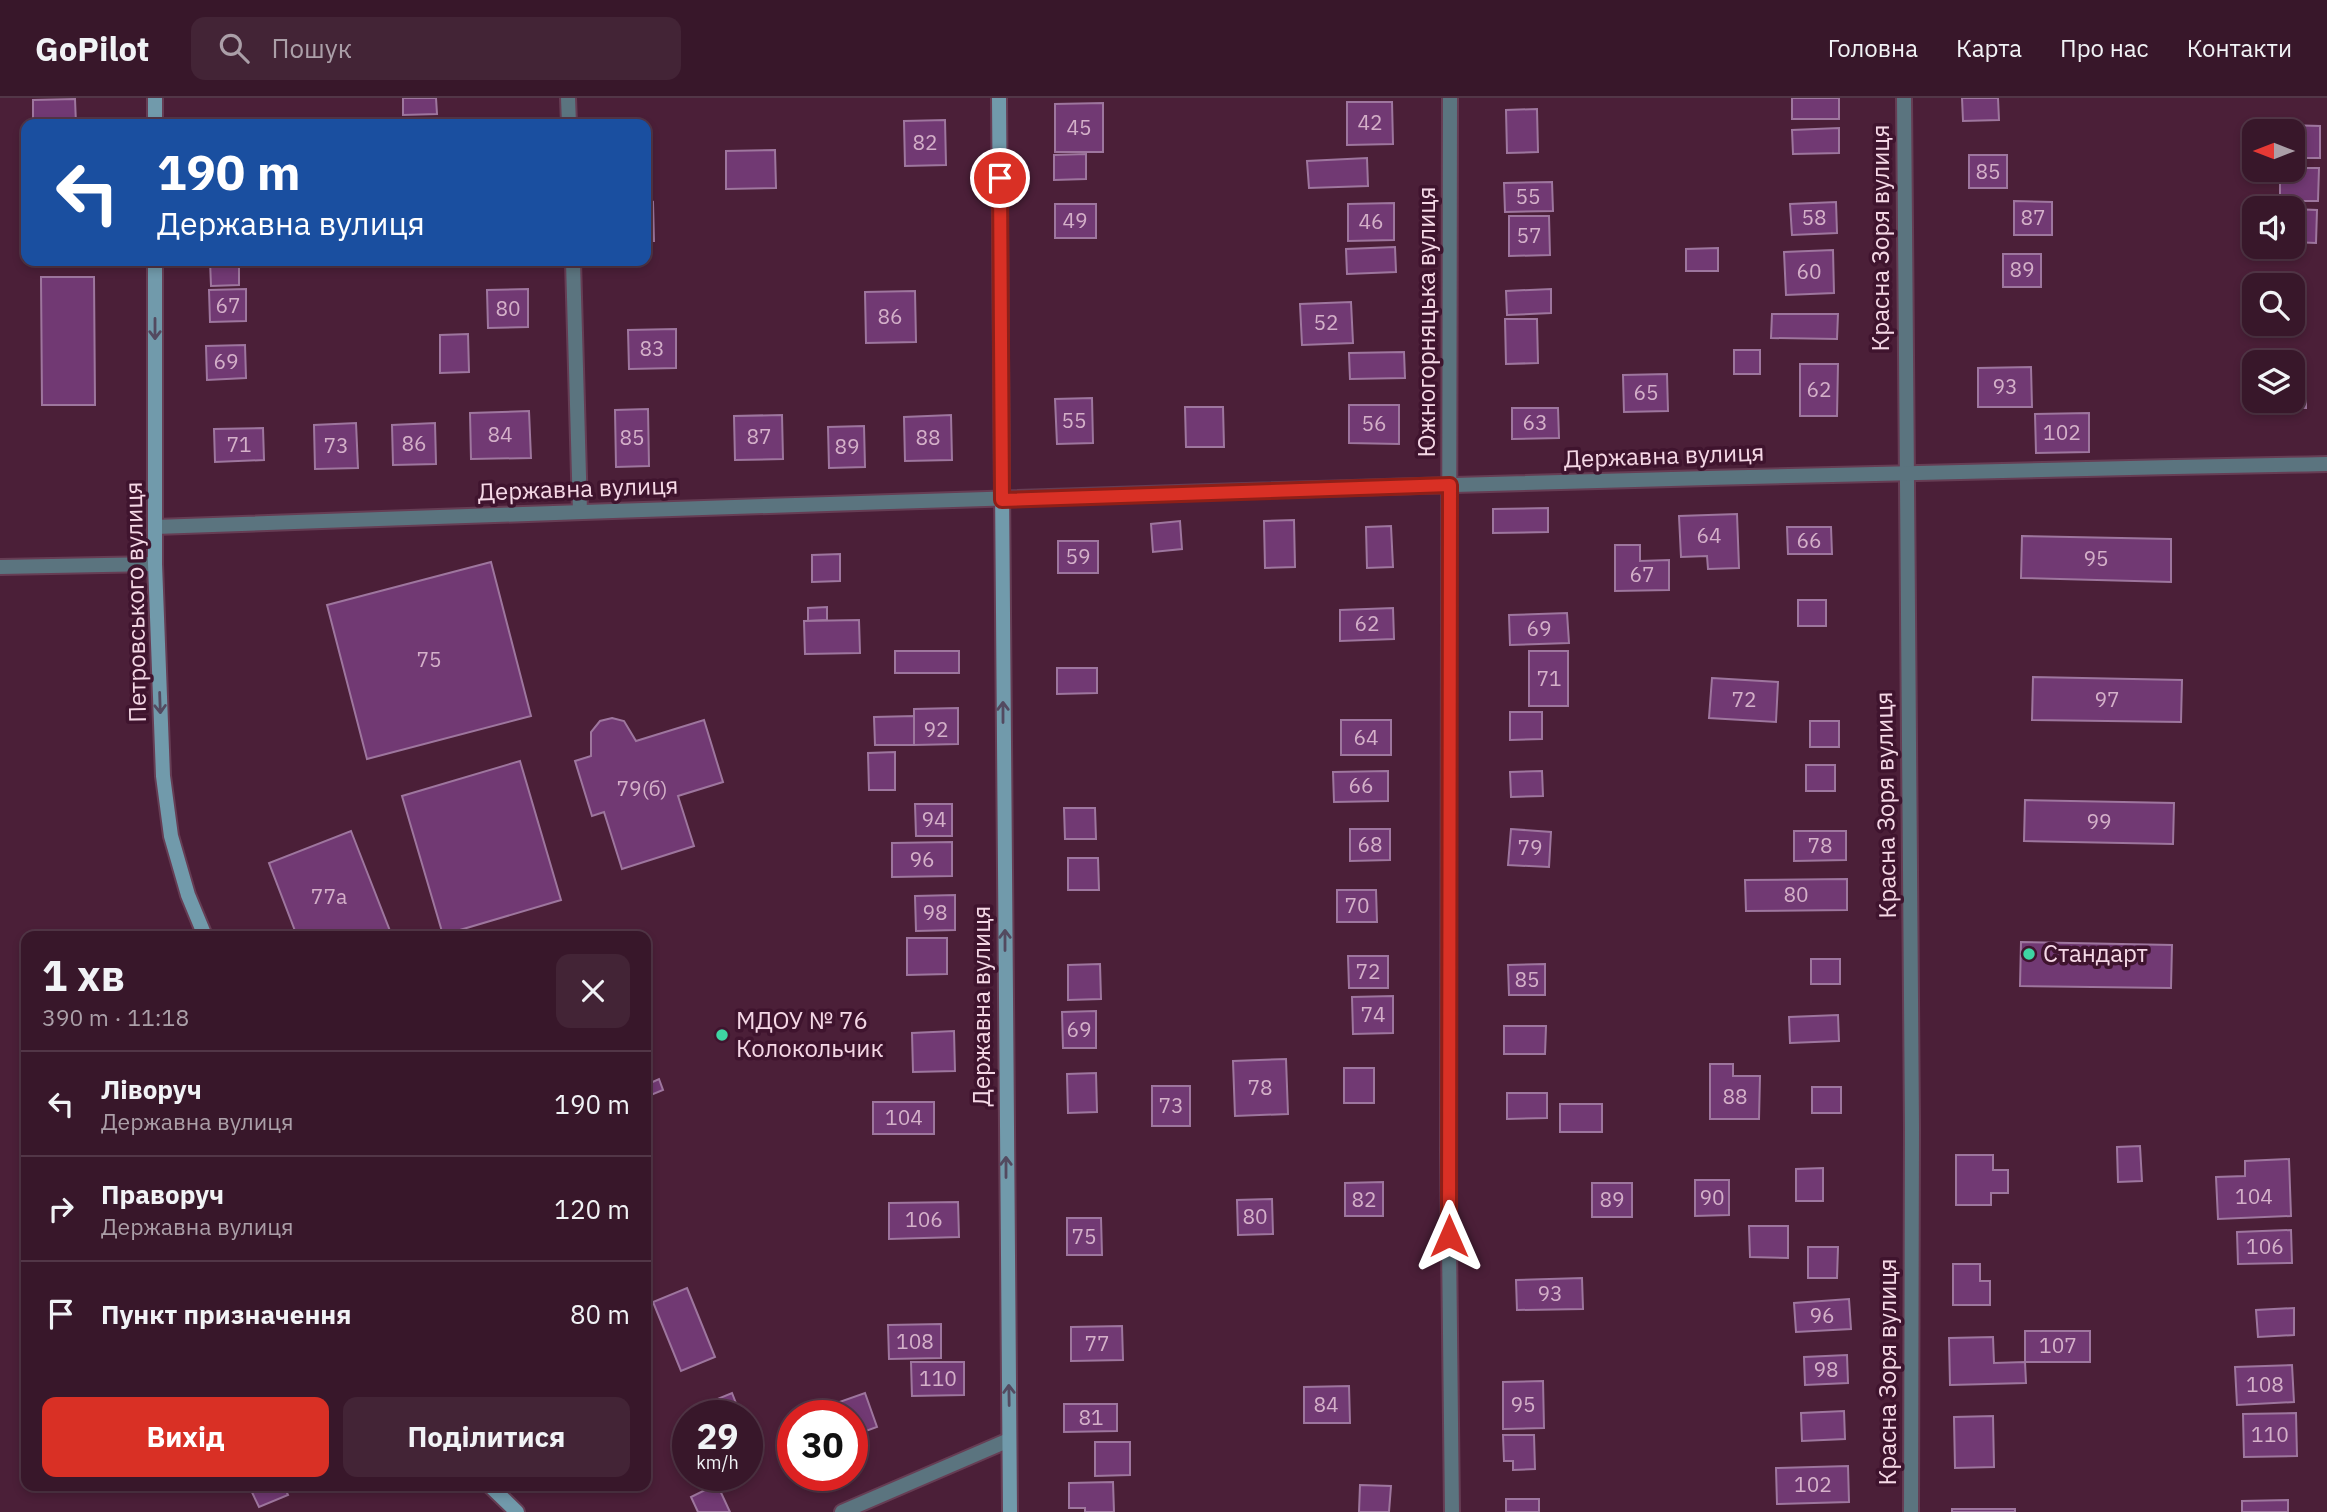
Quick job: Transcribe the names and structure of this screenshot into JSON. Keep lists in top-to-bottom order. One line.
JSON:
{"streets":{"main road":["Державна вулиця","Петровського вулиця"],"street":["Красна Зоря вулиця","Южногорняцька вулиця"]},"crossings":[["Красна Зоря вулиця","Державна вулиця"],["Южногорняцька вулиця","Державна вулиця"],["Державна вулиця","Петровського вулиця"]],"one_way":["Петровського вулиця"],"places":["Стандарт","МДОУ № 76 Колокольчик"],"house_numbers":["42","45","82","85","55","58","87","49","46","57","89","60","67","80","86","52","83","69","93","62","65","55","63","56","102","84","87","85","88","86","71","73","89","64","66","59","95","67","62","69","75","71","72","97","92","64","66","79(б)","94","99","68","78","79","96","80","77а","70","98","72","85","74","69","78","88","73","104","104","90","82","89","80","106","75","106","93","96","108","77","107","98","110","108","84","95","81","110","102"],"north":"left","page":{"header":"GoPilot","search":"Пошук","nav":["Головна","Карта","Про нас","Контакти"],"turn":["190 m","Державна вулиця"],"heading":["1 хв","390 m · 11:18"],"list":[{"name":"Ліворуч","note":"Державна вулиця","value":"190 m"},{"name":"Праворуч","note":"Державна вулиця","value":"120 m"},{"name":"Пункт призначення","value":"80 m"}],"buttons":["Вихід","Поділитися"],"speed":"29 km/h","limit":"30"}}
